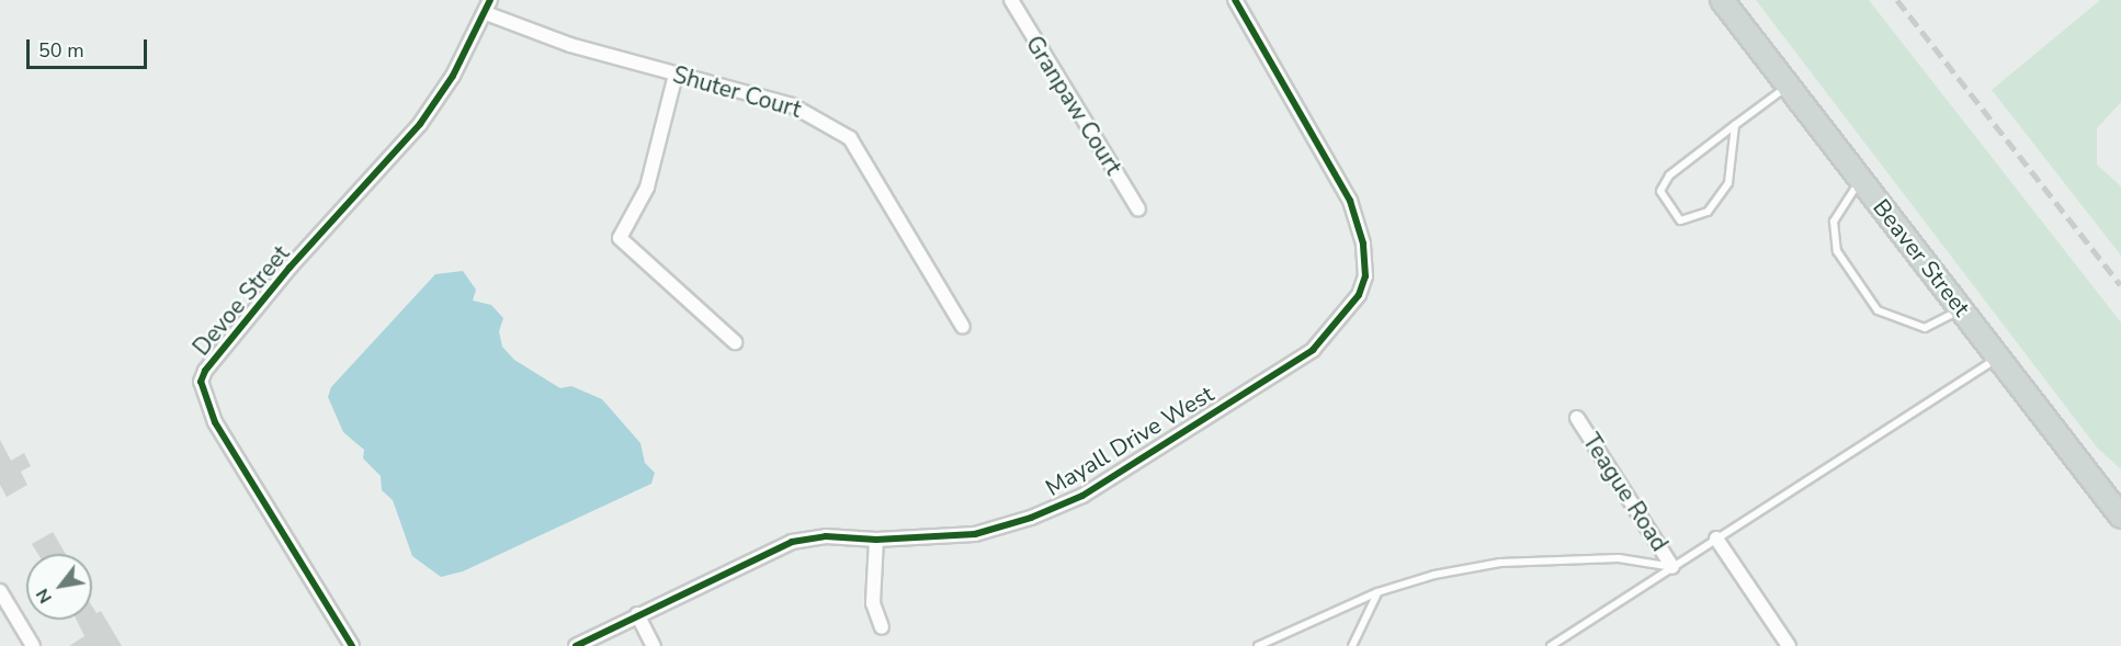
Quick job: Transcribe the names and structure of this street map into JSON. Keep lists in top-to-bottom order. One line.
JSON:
{"streets":{"main road":["Beaver Street"],"street":["Shuter Court","Granpaw Court","Devoe Street","Mayall Drive West","Teague Road"]},"crossings":[["Shuter Court","Devoe Street"]],"scale_bar":"50 m","north":"bottom left"}
